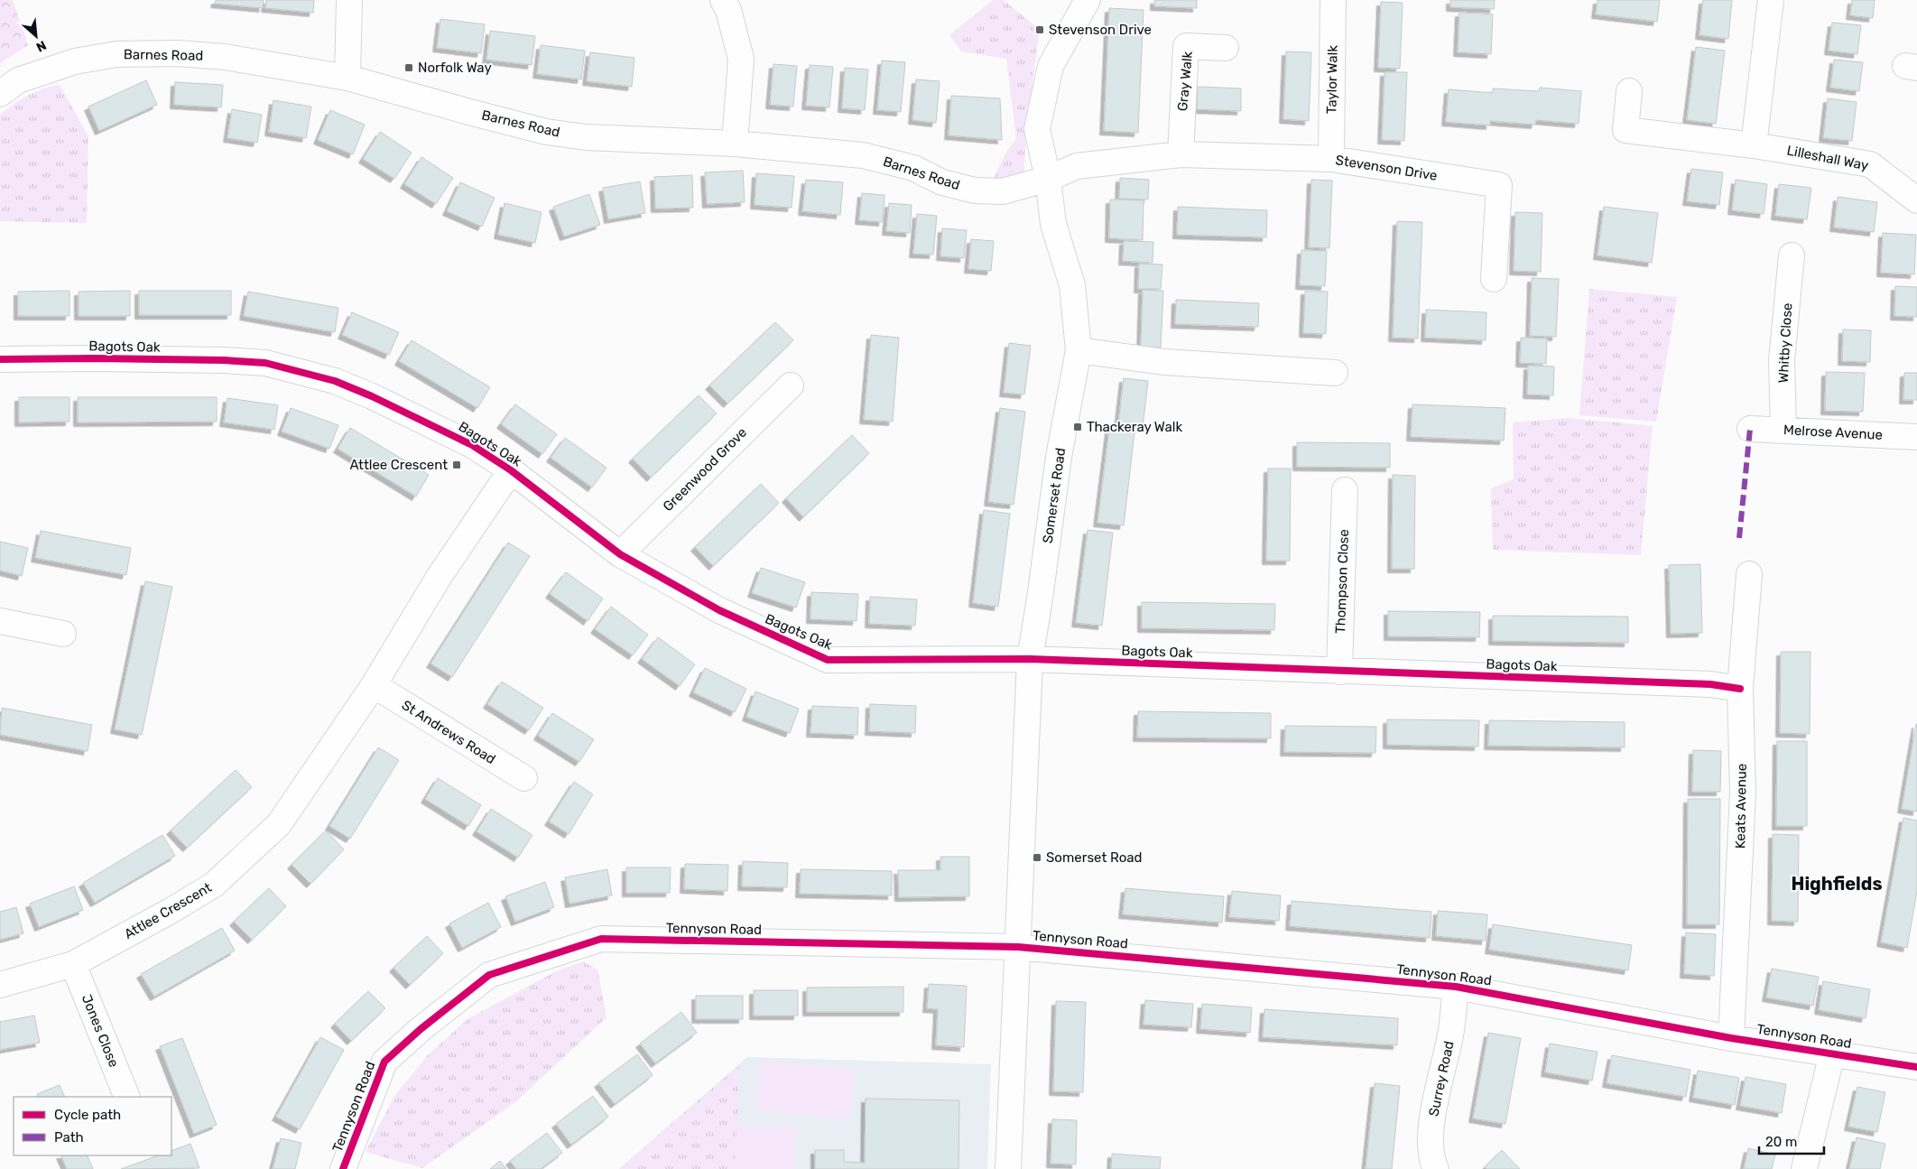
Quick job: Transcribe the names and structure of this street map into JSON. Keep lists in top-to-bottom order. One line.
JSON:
{"streets":{"street":["Barnes Road","Taylor Walk","Gray Walk","Lilleshall Way","Stevenson Drive","Whitby Close","Bagots Oak","Melrose Avenue","Greenwood Grove","Somerset Road","Thompson Close","St Andrews Road","Keats Avenue","Attlee Crescent","Tennyson Road","Jones Close","Surrey Road"]},"crossings":[["Barnes Road","Stevenson Drive"],["Barnes Road","Somerset Road"],["Taylor Walk","Stevenson Drive"],["Gray Walk","Stevenson Drive"],["Stevenson Drive","Somerset Road"],["Whitby Close","Melrose Avenue"],["Bagots Oak","Greenwood Grove"],["Bagots Oak","Somerset Road"],["Bagots Oak","Thompson Close"],["Bagots Oak","Keats Avenue"],["Bagots Oak","Attlee Crescent"],["Somerset Road","Tennyson Road"],["St Andrews Road","Attlee Crescent"],["Keats Avenue","Tennyson Road"],["Attlee Crescent","Jones Close"],["Tennyson Road","Surrey Road"]],"districts":["Highfields"],"places":{"transit":["Stevenson Drive","Norfolk Way","Thackeray Walk","Attlee Crescent","Somerset Road"]},"legend":["Cycle path","Path"],"scale_bar":"20 m","north":"bottom right"}
